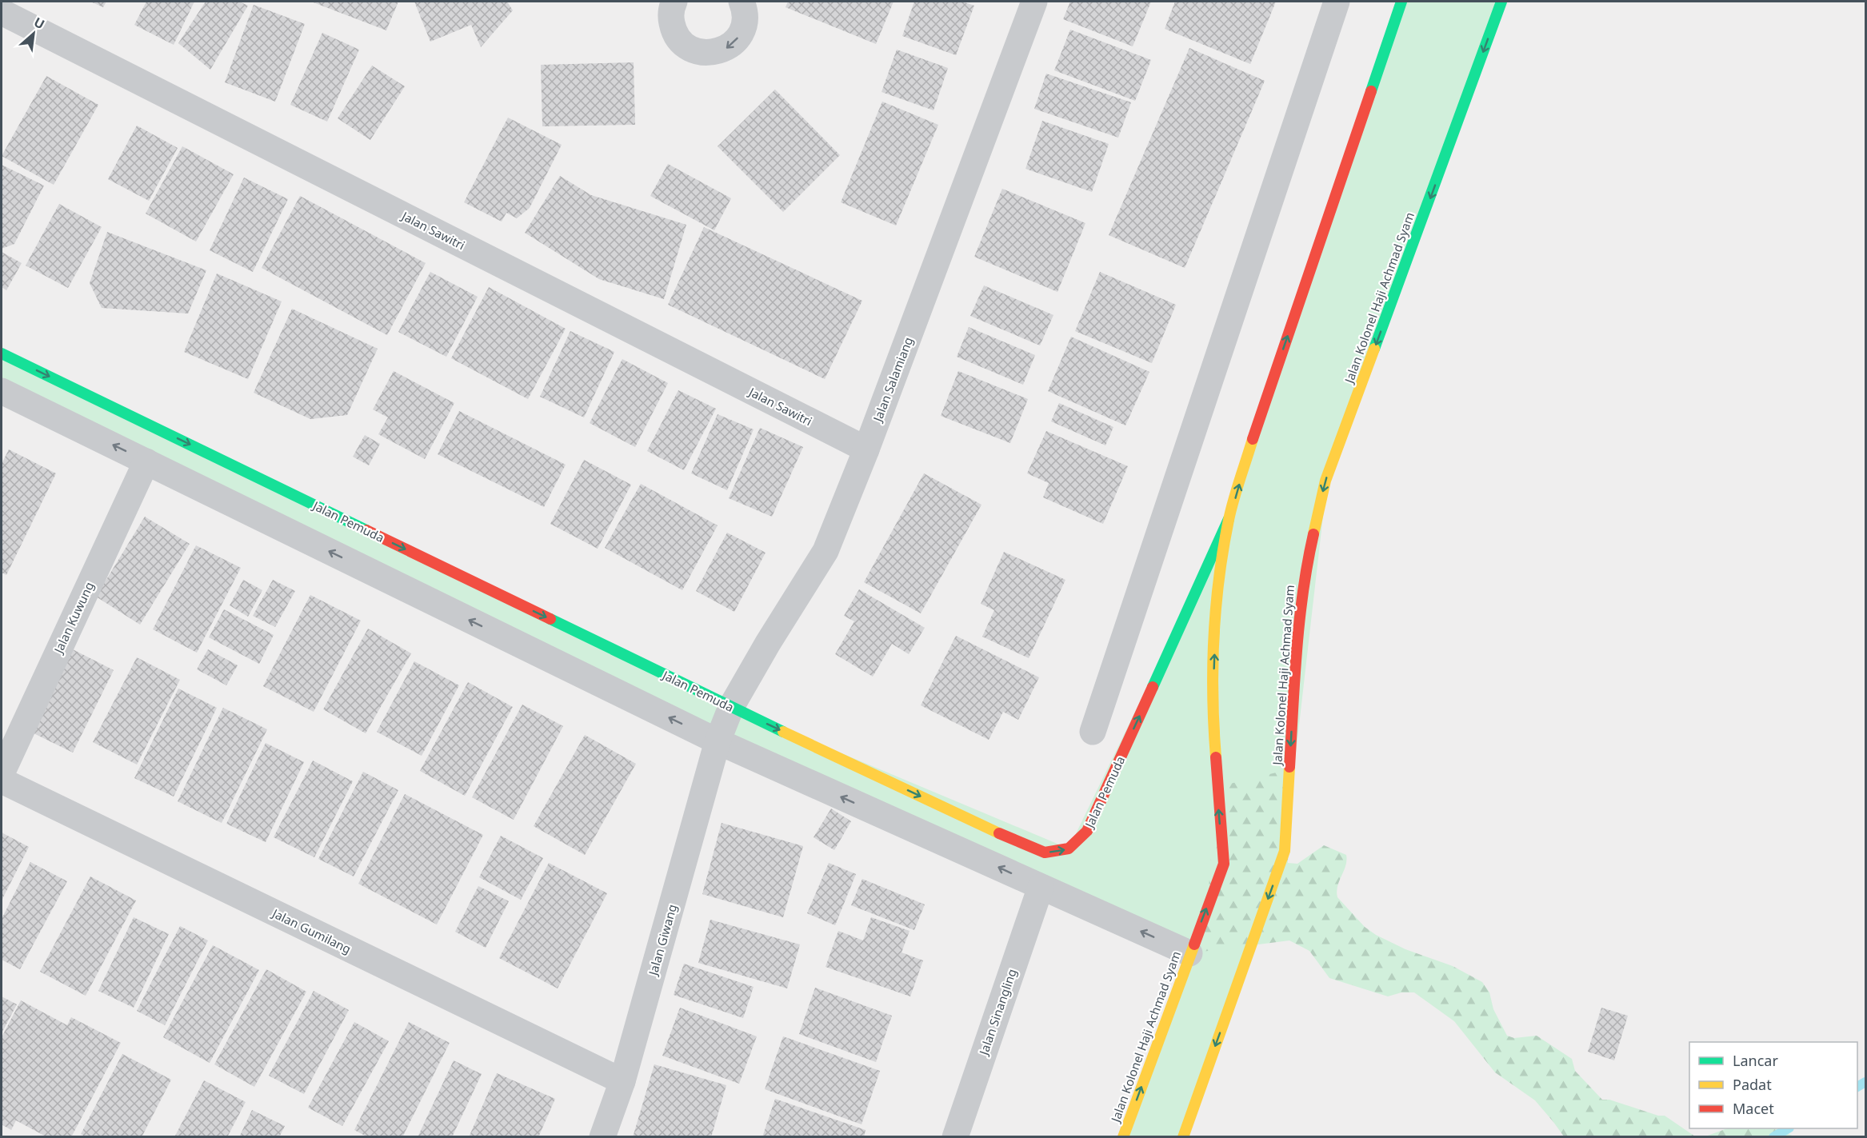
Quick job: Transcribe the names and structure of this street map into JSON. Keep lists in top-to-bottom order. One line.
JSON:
{"streets":{"main road":["Jalan Kolonel Haji Achmad Syam","Jalan Pemuda"],"street":["Jalan Sawitri","Jalan Salamiang","Jalan Kuwung","Jalan Gumilang","Jalan Giwang","Jalan Sinangling"]},"crossings":[["Jalan Sawitri","Jalan Salamiang"],["Jalan Kolonel Haji Achmad Syam","Jalan Pemuda"],["Jalan Salamiang","Jalan Pemuda"],["Jalan Salamiang","Jalan Giwang"],["Jalan Gumilang","Jalan Giwang"]],"legend":["Lancar","Padat","Macet"],"north":"top right"}
